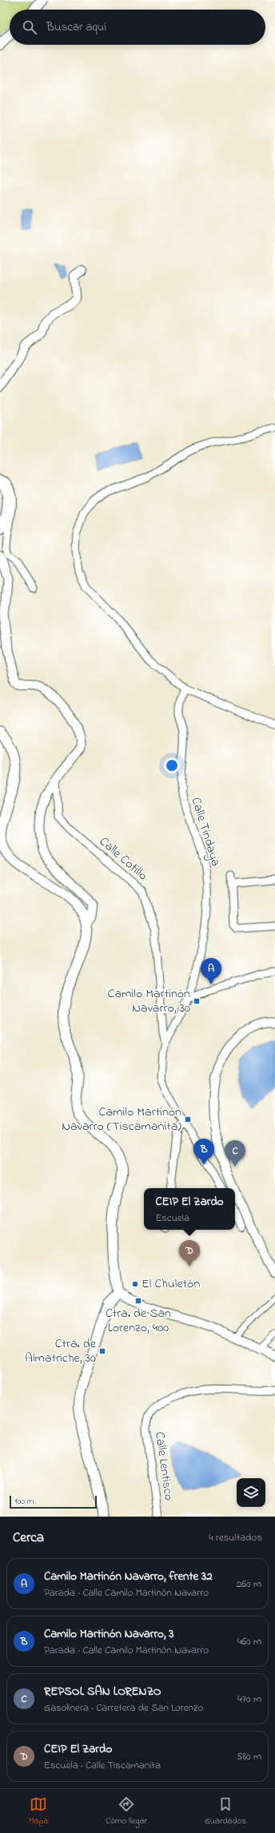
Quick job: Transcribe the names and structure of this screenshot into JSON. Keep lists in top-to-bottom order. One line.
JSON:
{"streets":{"street":["Calle Tindaya","Calle Cotillo","Calle Lentisco"]},"crossings":[["Calle Tindaya","Calle Cotillo"]],"places":{"transit":["Camilo Martinón Navarro, 30","Camilo Martinón Navarro (Tiscamanita)","Ctra. de San Lorenzo, 400","Ctra. de Almatriche, 30"],"other":["El Chuletón"]},"scale_bar":"100 m","page":{"search":"Buscar aquí","pins":["A","B","C","D"],"popup":["CEIP El Zardo","Escuela"],"scale":"100 m","heading":["Cerca","4 resultados"],"list":[{"mark":"A","name":"Camilo Martinón Navarro, frente 32","note":"Parada · Calle Camilo Martinón Navarro","value":"260 m"},{"mark":"B","name":"Camilo Martinón Navarro, 3","note":"Parada · Calle Camilo Martinón Navarro","value":"460 m"},{"mark":"C","name":"REPSOL SAN LORENZO","note":"Gasolinera · Carretera de San Lorenzo","value":"470 m"},{"mark":"D","name":"CEIP El Zardo","note":"Escuela · Calle Tiscamanita","value":"580 m"}],"nav":["Mapa","Cómo llegar","Guardados"]}}
